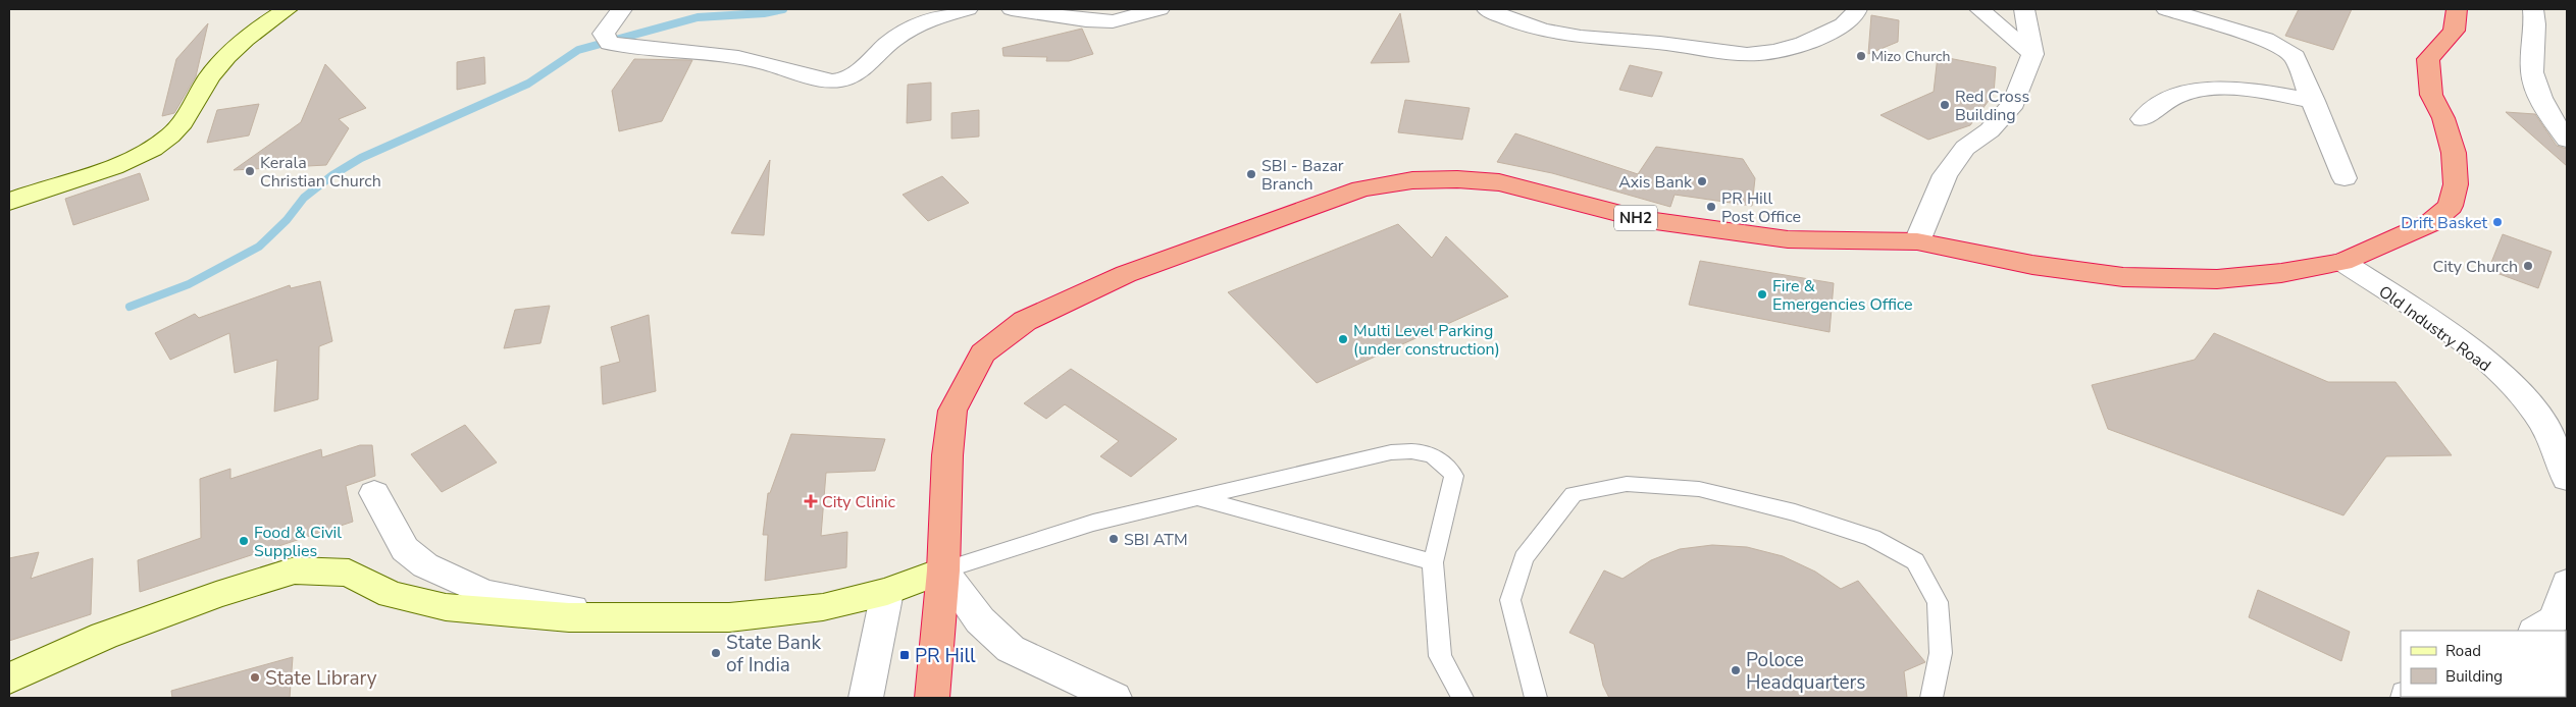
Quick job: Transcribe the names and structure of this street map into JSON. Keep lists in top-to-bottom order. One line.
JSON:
{"streets":{"highway":["NH2"],"street":["Old Industry Road"]},"crossings":[["NH2","Old Industry Road"]],"places":{"other":["Mizo Church","Red Cross Building","Kerala Christian Church","SBI - Bazar Branch","Axis Bank","PR Hill Post Office","Drift Basket","City Church","Fire & Emergencies Office","Multi Level Parking (under construction)","SBI ATM","Food & Civil Supplies","State Bank of India","Poloce Headquarters","State Library"],"health":["City Clinic"],"transit":["PR Hill"]},"legend":["Road","Building"]}
